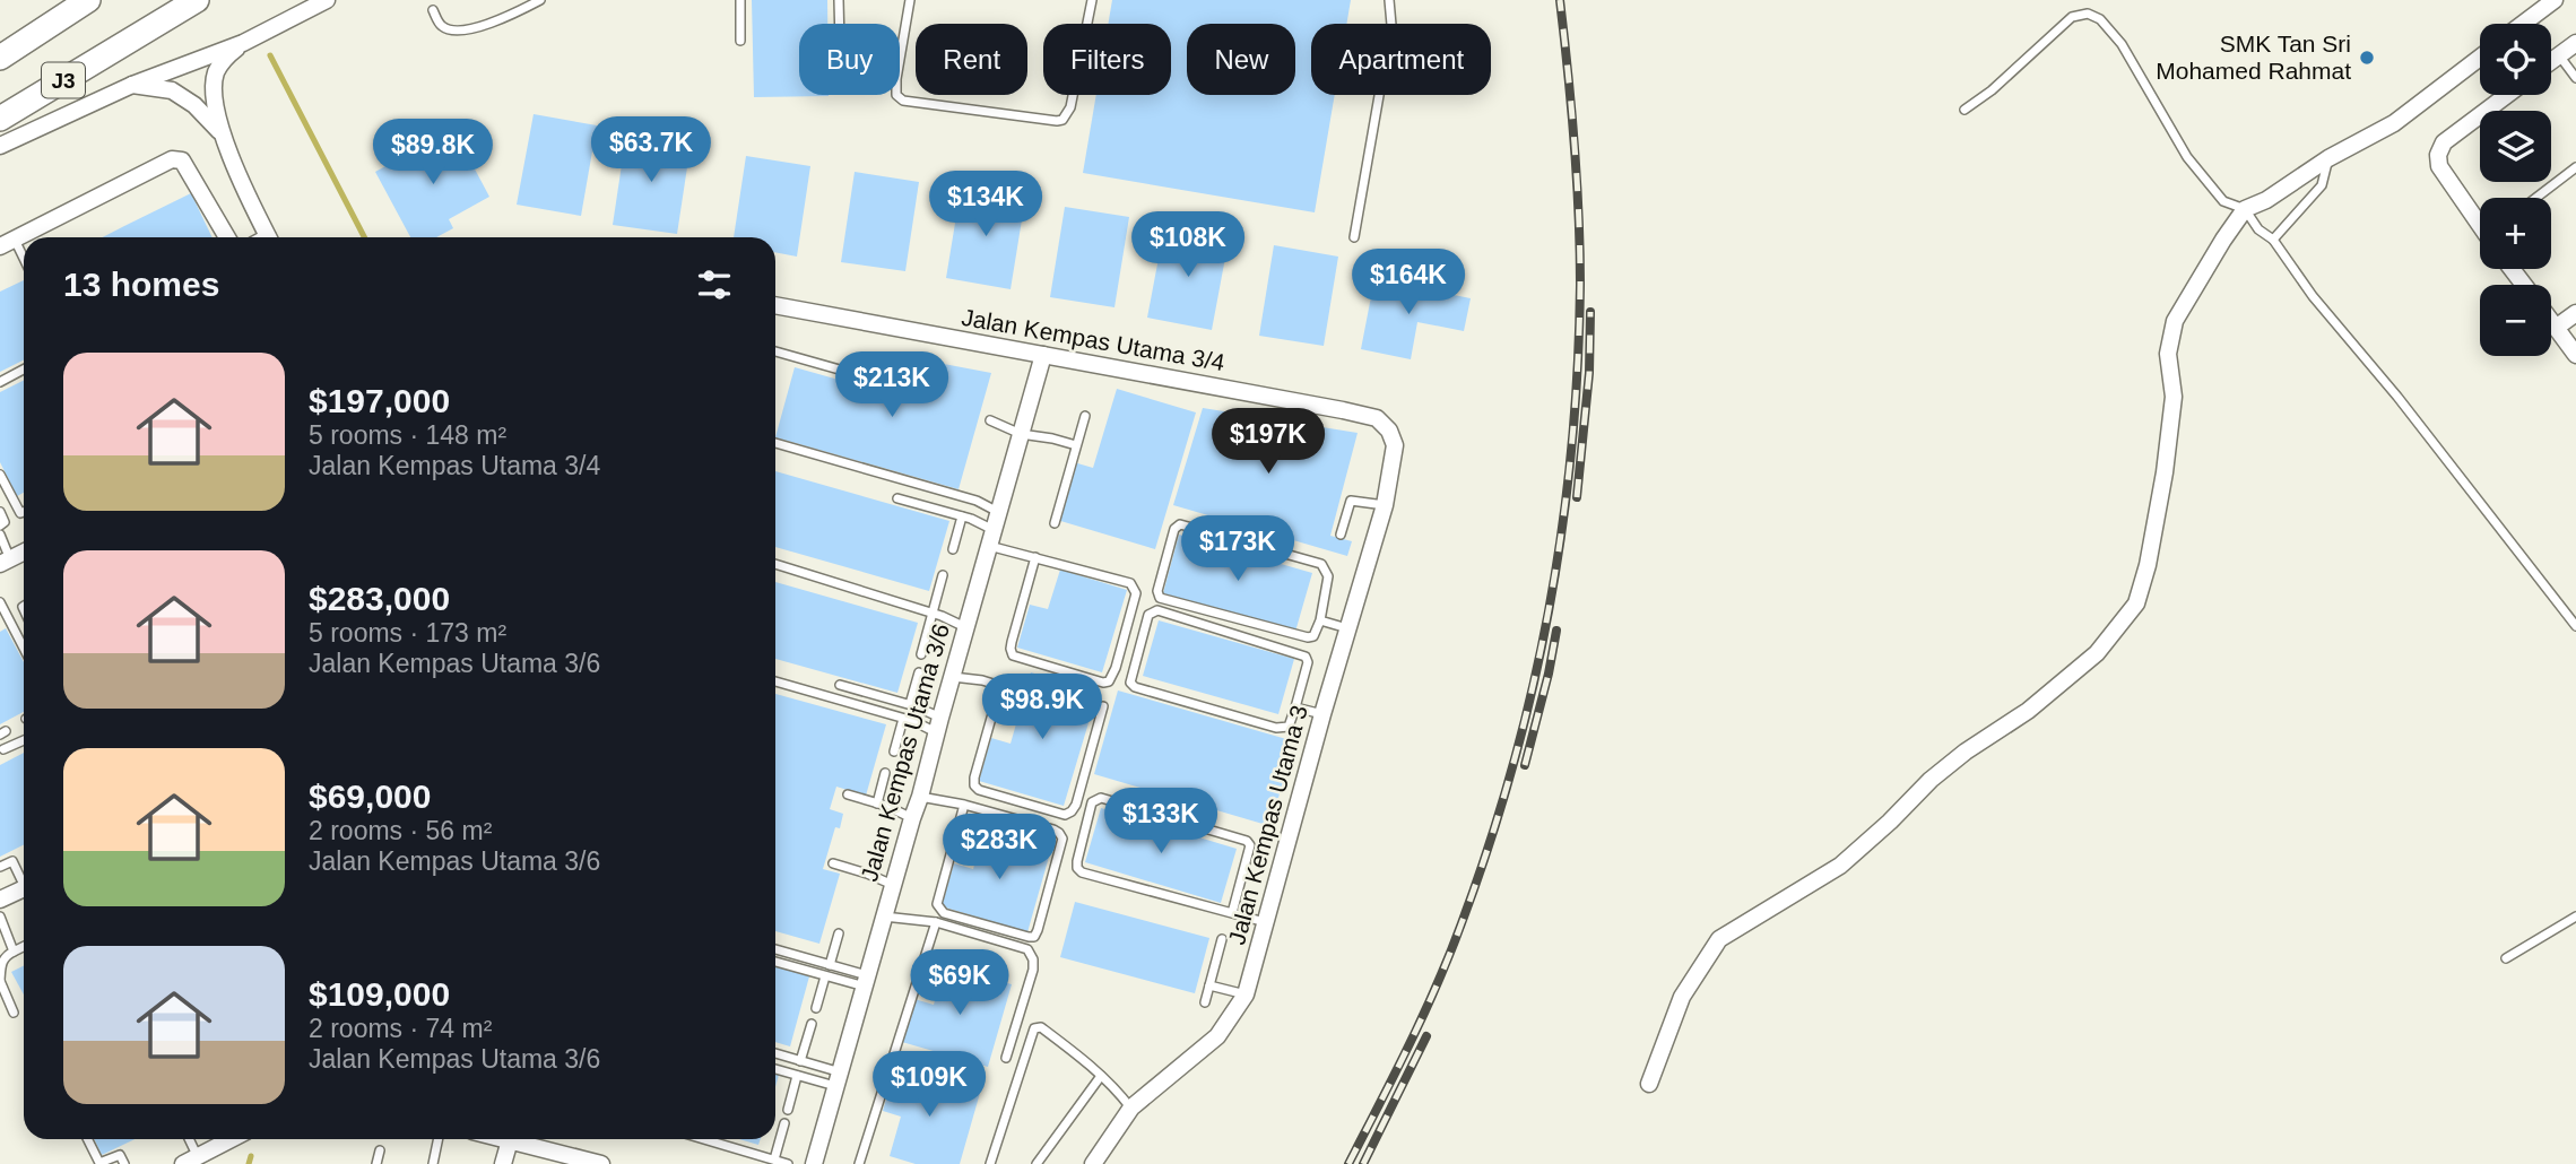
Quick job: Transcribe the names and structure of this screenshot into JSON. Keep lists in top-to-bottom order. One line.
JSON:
{"streets":{"main road":["J3"],"street":["Jalan Kempas Utama 3/4","Jalan Kempas Utama 3/6","Jalan Kempas Utama 3"]},"crossings":[["Jalan Kempas Utama 3/4","Jalan Kempas Utama 3/6"],["Jalan Kempas Utama 3/4","Jalan Kempas Utama 3"]],"places":["SMK Tan Sri Mohamed Rahmat"],"page":{"map_buttons":["+","−"],"chip":["Buy","Rent","Filters","New","Apartment"],"price":["$63.7K","$89.8K","$134K","$108K","$164K","$213K","$197K","$173K","$98.9K","$133K","$283K","$69K","$109K"],"heading":"13 homes","list":[{"name":"$197,000","note":"5 rooms · 148 m² · Jalan Kempas Utama 3/4"},{"name":"$283,000","note":"5 rooms · 173 m² · Jalan Kempas Utama 3/6"},{"name":"$69,000","note":"2 rooms · 56 m² · Jalan Kempas Utama 3/6"},{"name":"$109,000","note":"2 rooms · 74 m² · Jalan Kempas Utama 3/6"}]}}
